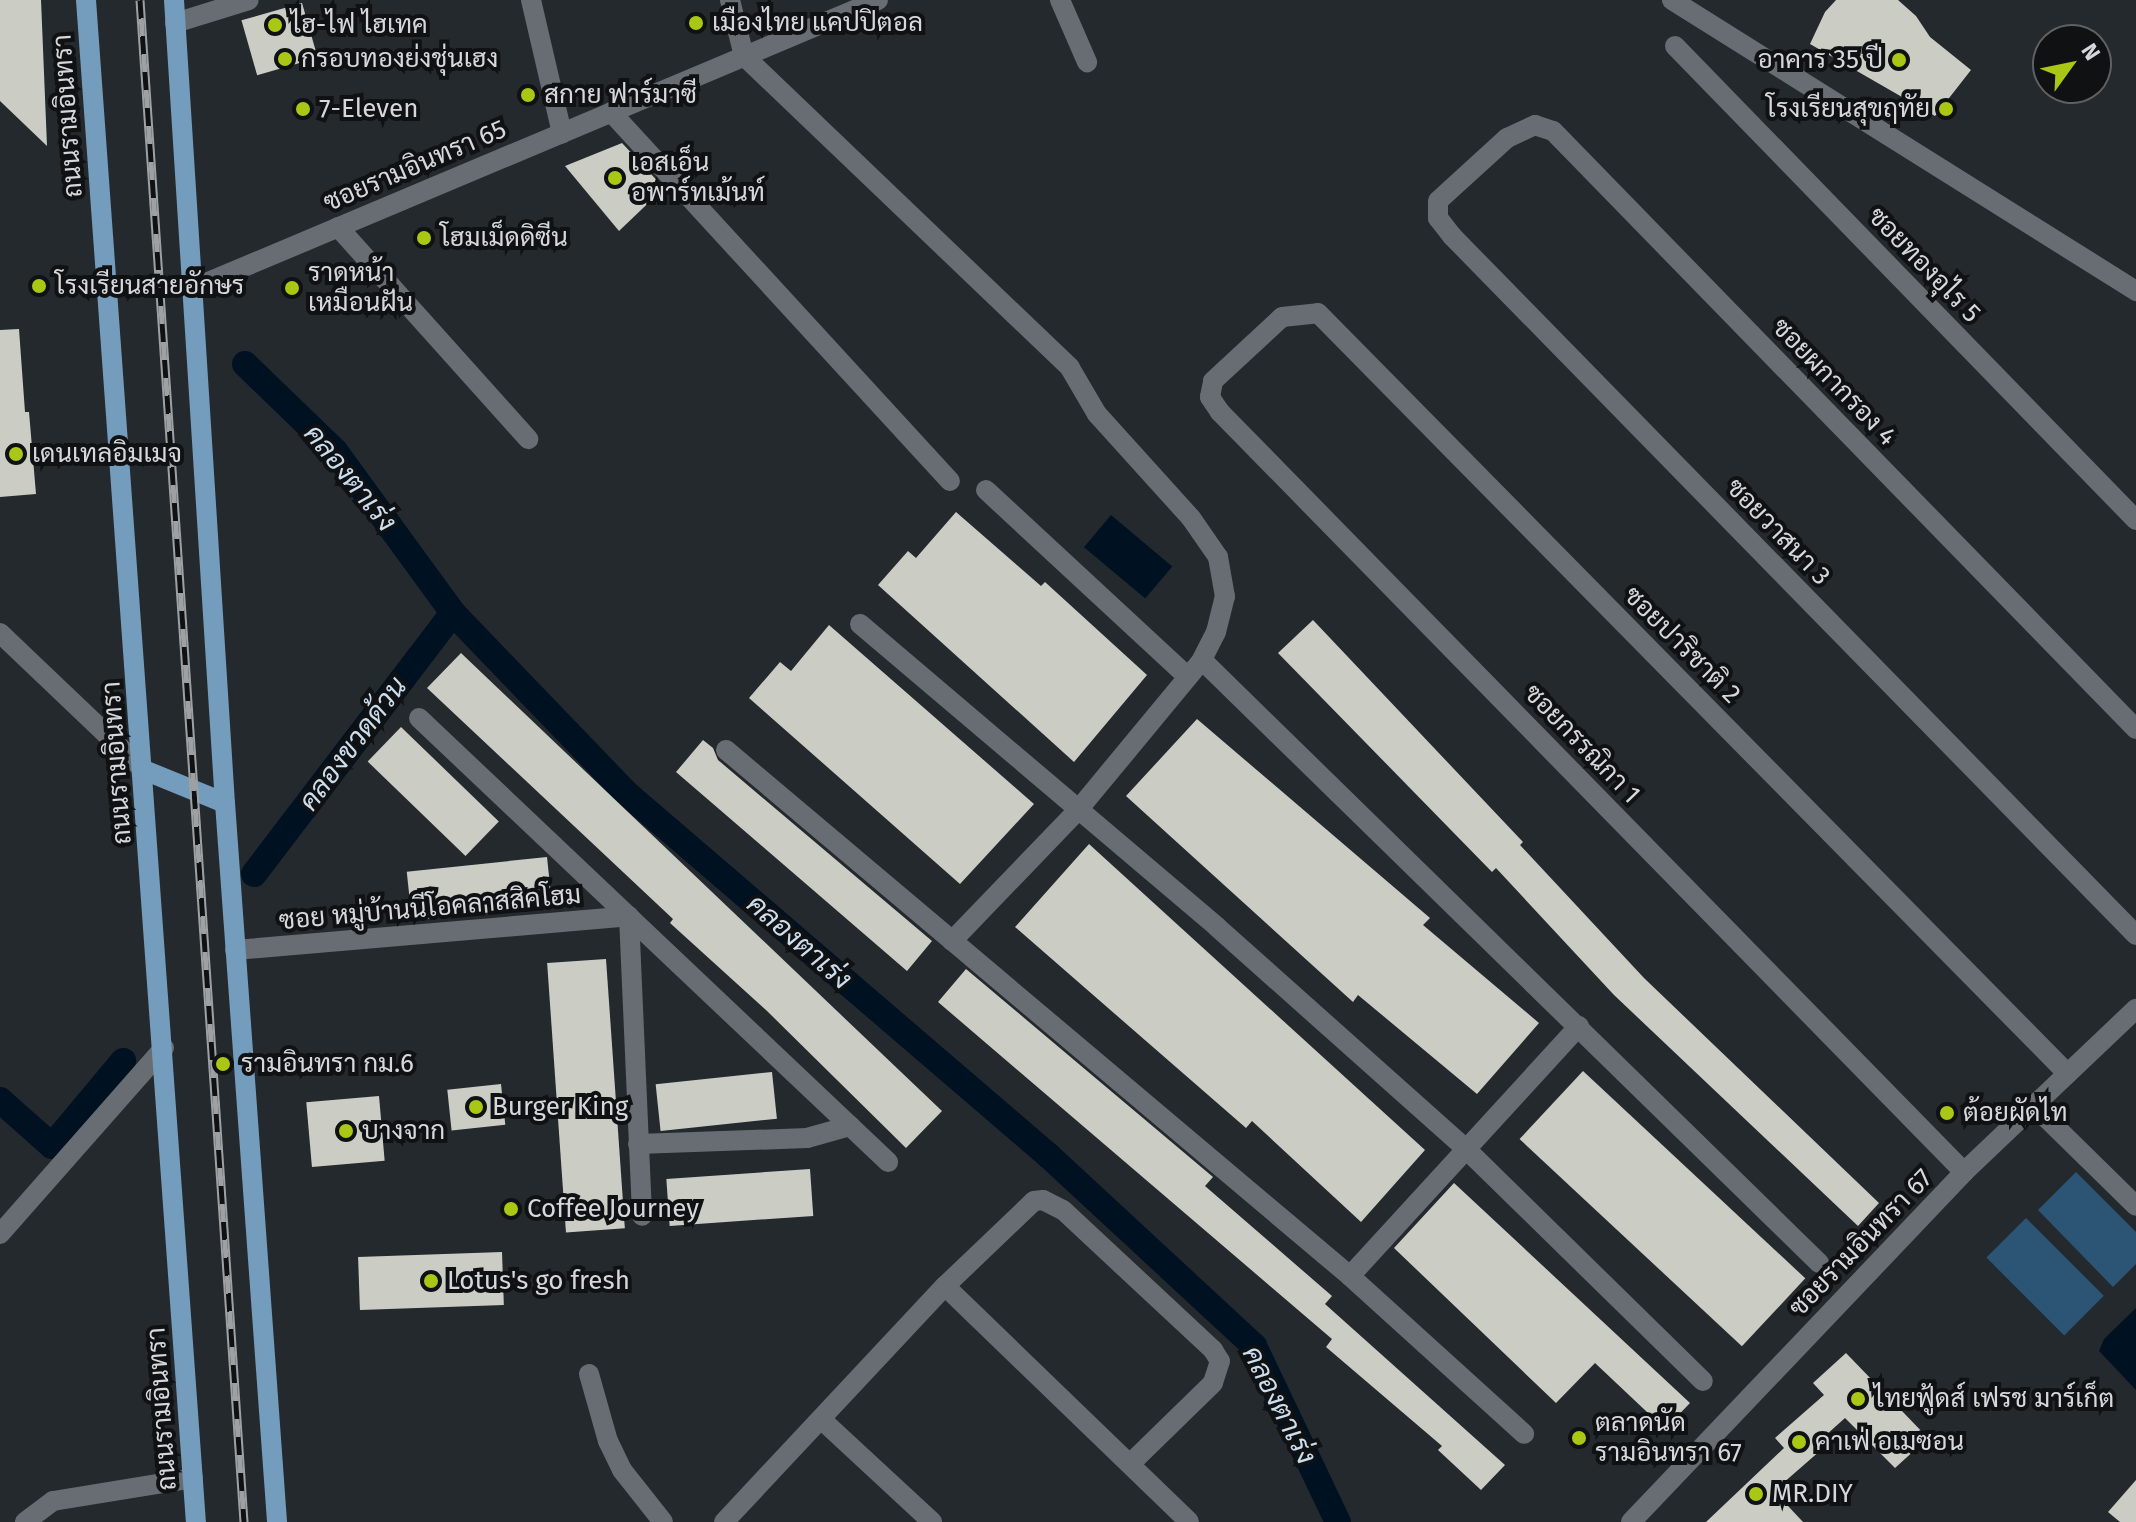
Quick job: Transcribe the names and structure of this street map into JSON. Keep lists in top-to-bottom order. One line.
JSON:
{"streets":{"main road":["ถนนรามอินทรา"],"street":["ซอยรามอินทรา 65","ซอยทองอุไร 5","ซอยผกากรอง 4","ซอยวาสนา 3","ซอยปาริชาติ 2","ซอยกรรณิกา 1","ซอย หมู่บ้านนีโอคลาสสิคโฮม","ซอยรามอินทรา 67"]},"crossings":[["ซอยผกากรอง 4","ซอยวาสนา 3"],["ซอยปาริชาติ 2","ซอยกรรณิกา 1"],["ซอยปาริชาติ 2","ซอยรามอินทรา 67"],["ซอยกรรณิกา 1","ซอยรามอินทรา 67"]],"water":["คลองตาเร่ง","คลองขวดด้วน"],"places":["เมืองไทย แคปปิตอล","ไฮ-ไฟ ไฮเทค","กรอบทองย่งชุ่นเฮง","อาคาร 35 ปี","สกาย ฟาร์มาซี","7-Eleven","โรงเรียนสุขฤทัย","เอสเอ็น อพาร์ทเม้นท์","โฮมเม็ดดิซีน","โรงเรียนสายอักษร","ราดหน้า เหมือนฝัน","เดนเทลอิมเมจ","รามอินทรา กม.6","Burger King","ต้อยผัดไท","บางจาก","Coffee Journey","Lotus's go fresh","ไทยฟู้ดส์ เฟรช มาร์เก็ต","ตลาดนัด รามอินทรา 67","คาเฟ่ อเมซอน","MR.DIY"],"north":"top right"}
